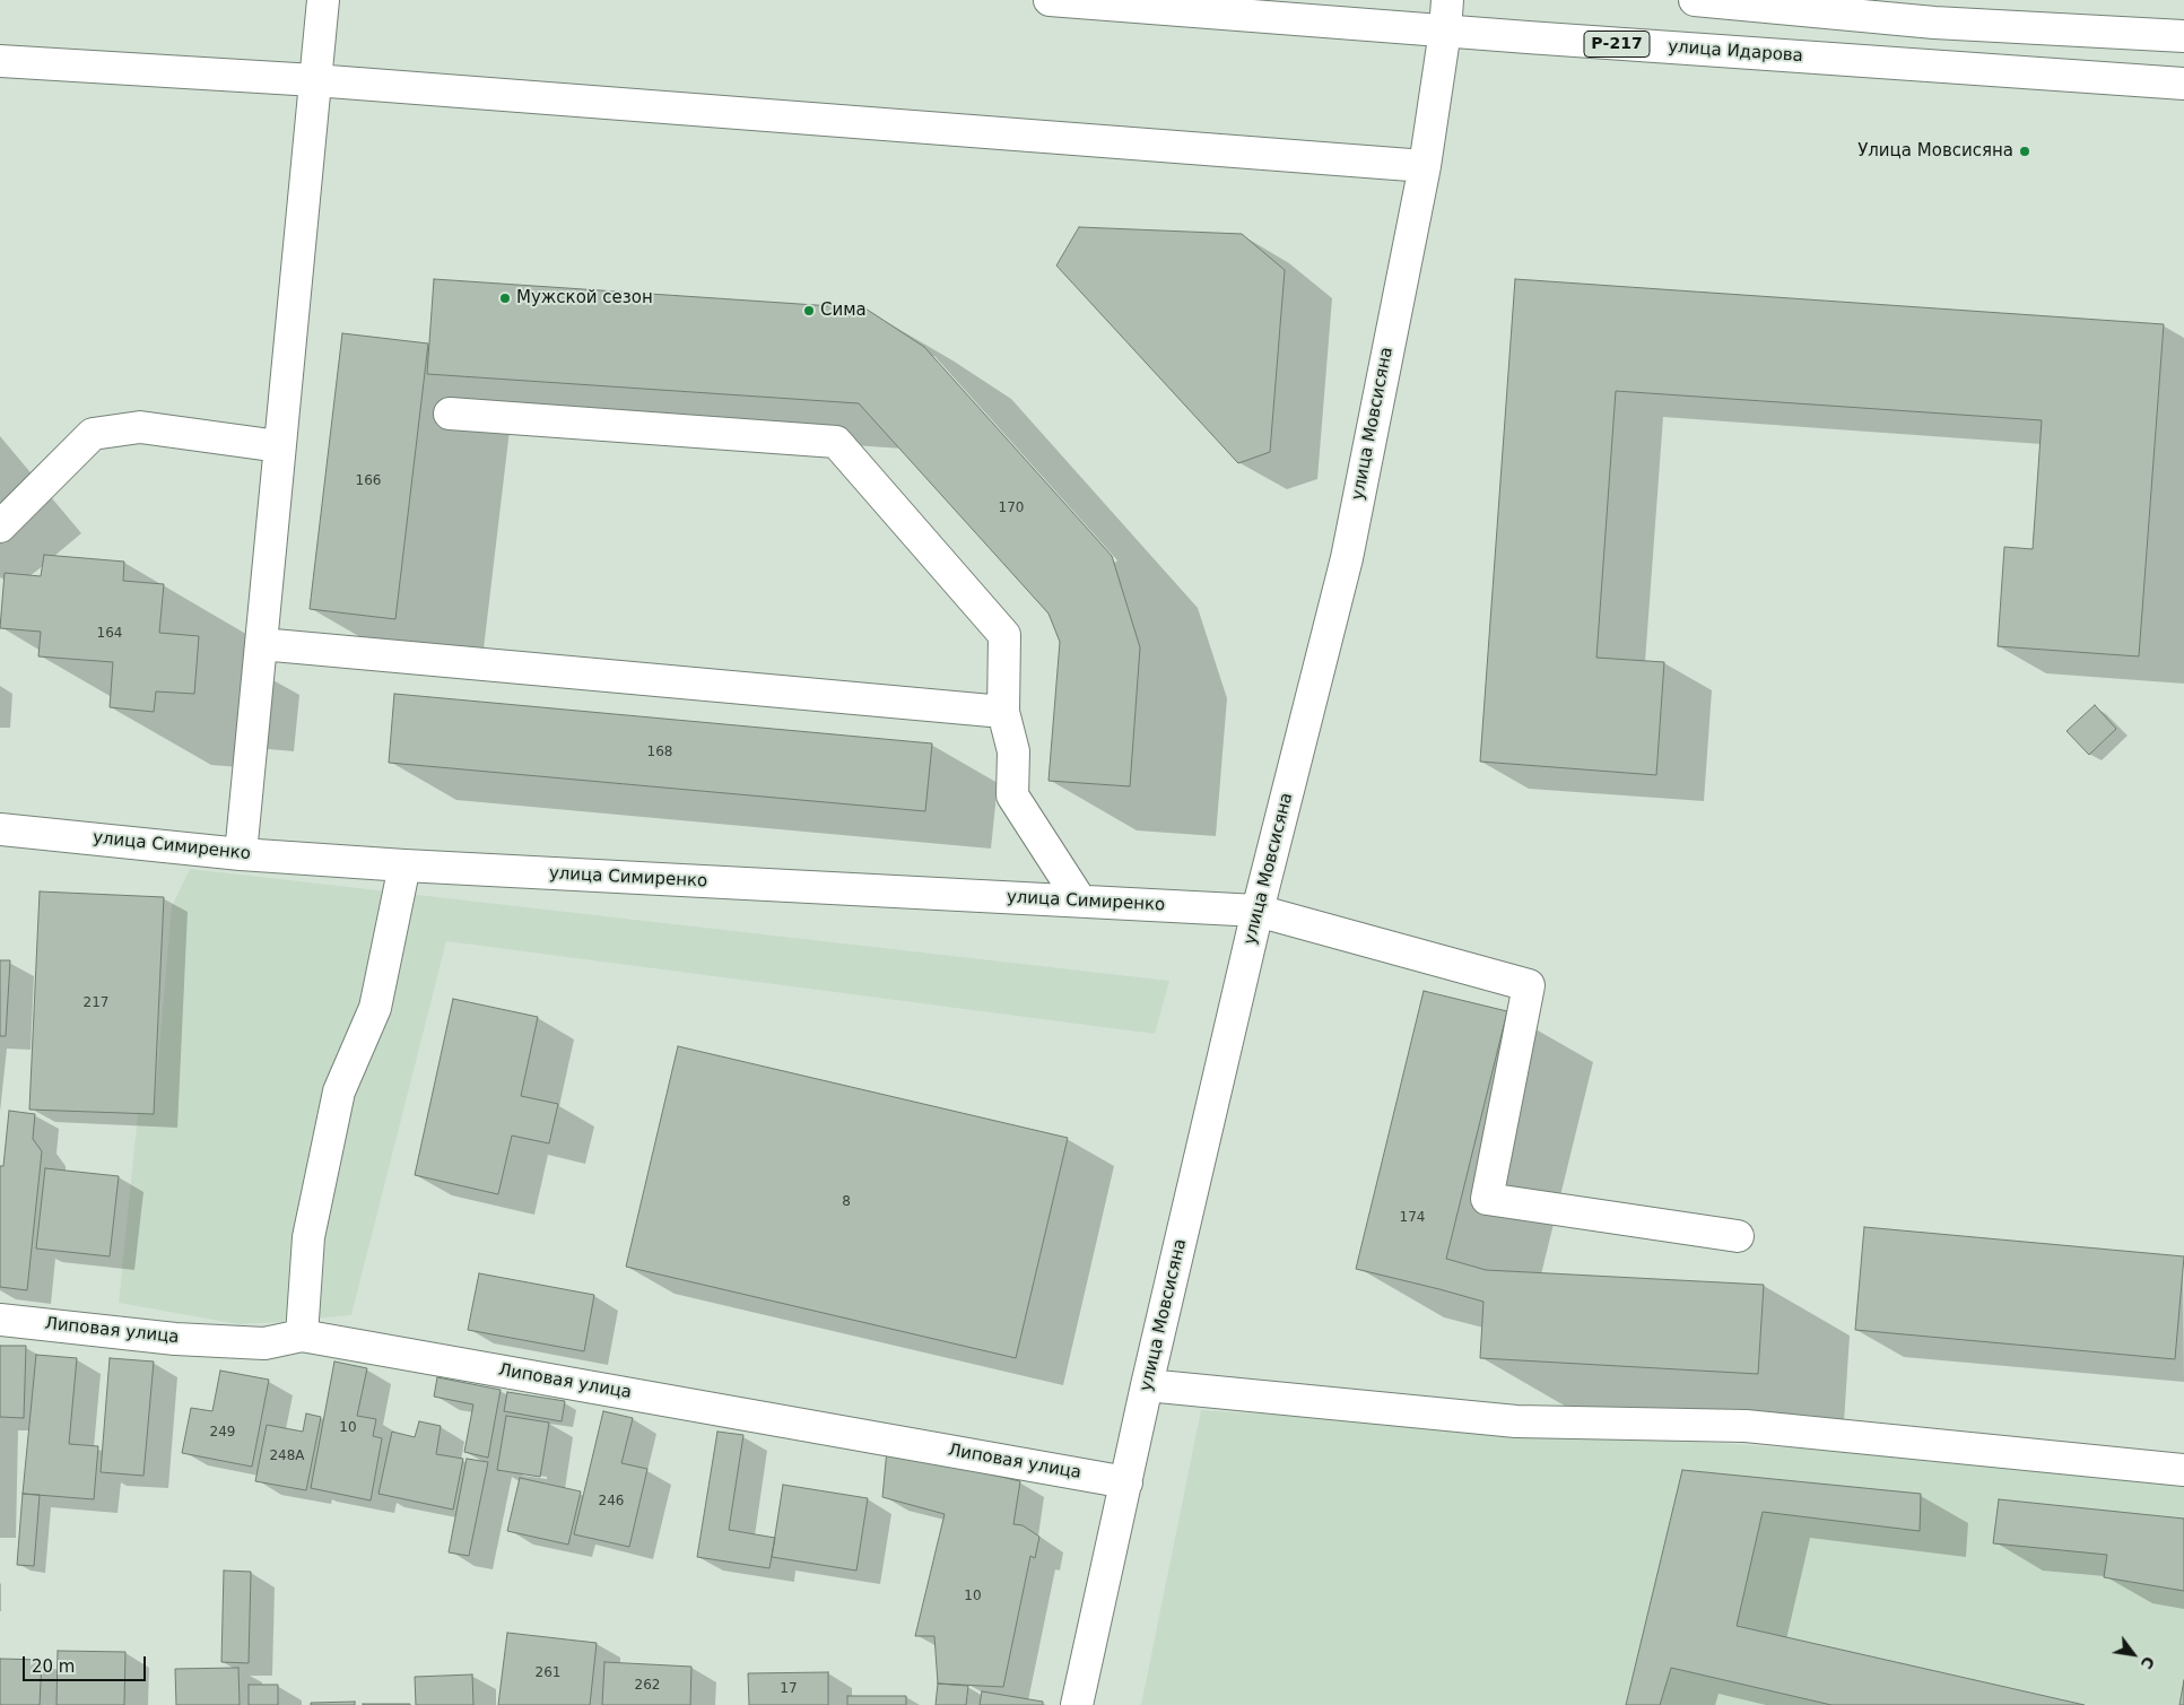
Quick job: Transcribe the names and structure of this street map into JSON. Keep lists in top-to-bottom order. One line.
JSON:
{"streets":{"street":["Р-217","улица Идарова","улица Мовсисяна","улица Симиренко","Липовая улица"]},"crossings":[["улица Идарова","улица Мовсисяна"],["улица Мовсисяна","улица Симиренко"],["улица Мовсисяна","Липовая улица"]],"places":["Улица Мовсисяна","Мужской сезон","Сима"],"house_numbers":["166","170","164","168","217","8","174","10","249","248А","246","10","261","262","17"],"scale_bar":"20 m","north":"bottom right"}
